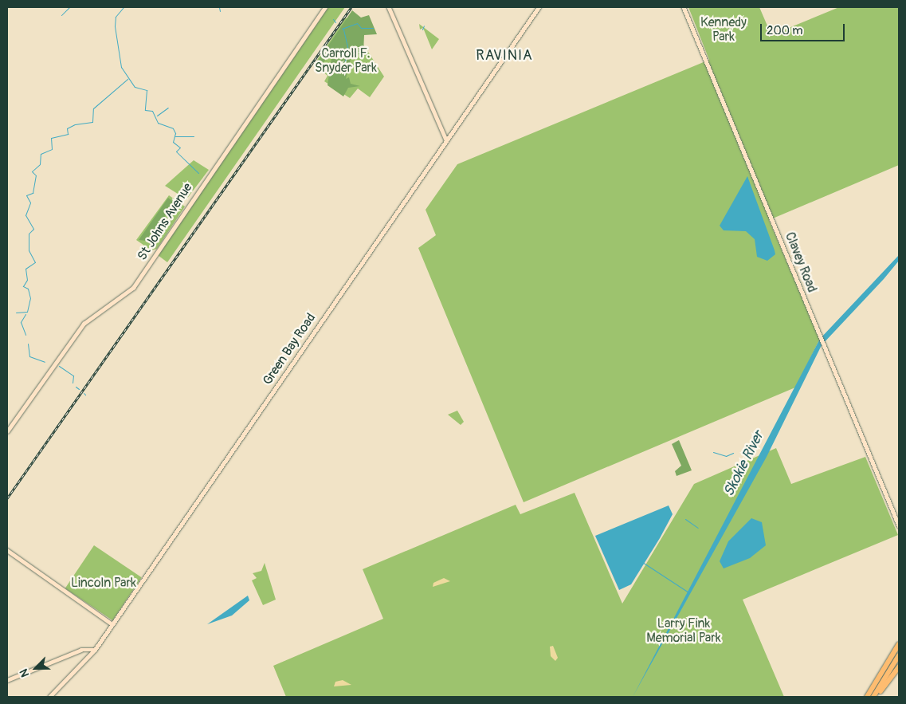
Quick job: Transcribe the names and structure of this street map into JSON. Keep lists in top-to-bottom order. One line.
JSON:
{"streets":{"main road":["St Johns Avenue","Clavey Road","Green Bay Road"]},"districts":["RAVINIA"],"water":["Skokie River"],"parks":["Kennedy Park","Carroll F. Snyder Park","Lincoln Park","Larry Fink Memorial Park"],"scale_bar":"200 m","north":"bottom left"}
